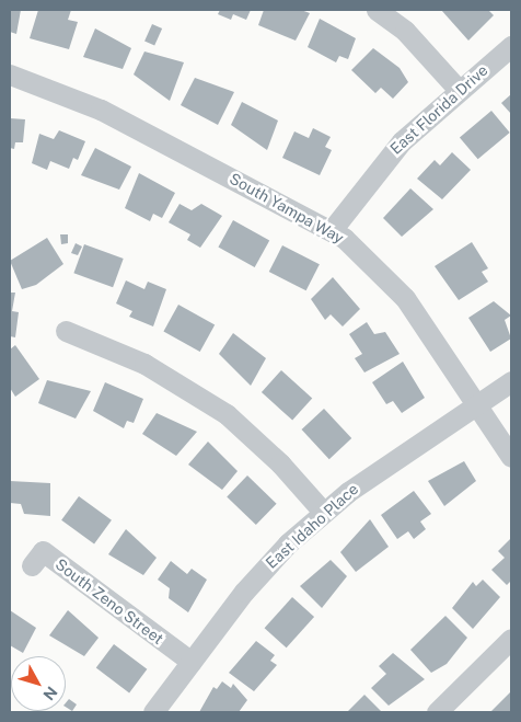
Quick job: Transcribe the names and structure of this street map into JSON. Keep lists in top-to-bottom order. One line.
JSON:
{"streets":{"street":["East Florida Drive","South Yampa Way","East Idaho Place","South Zeno Street"]},"crossings":[["East Florida Drive","South Yampa Way"],["South Yampa Way","East Idaho Place"],["East Idaho Place","South Zeno Street"]],"north":"bottom right"}
